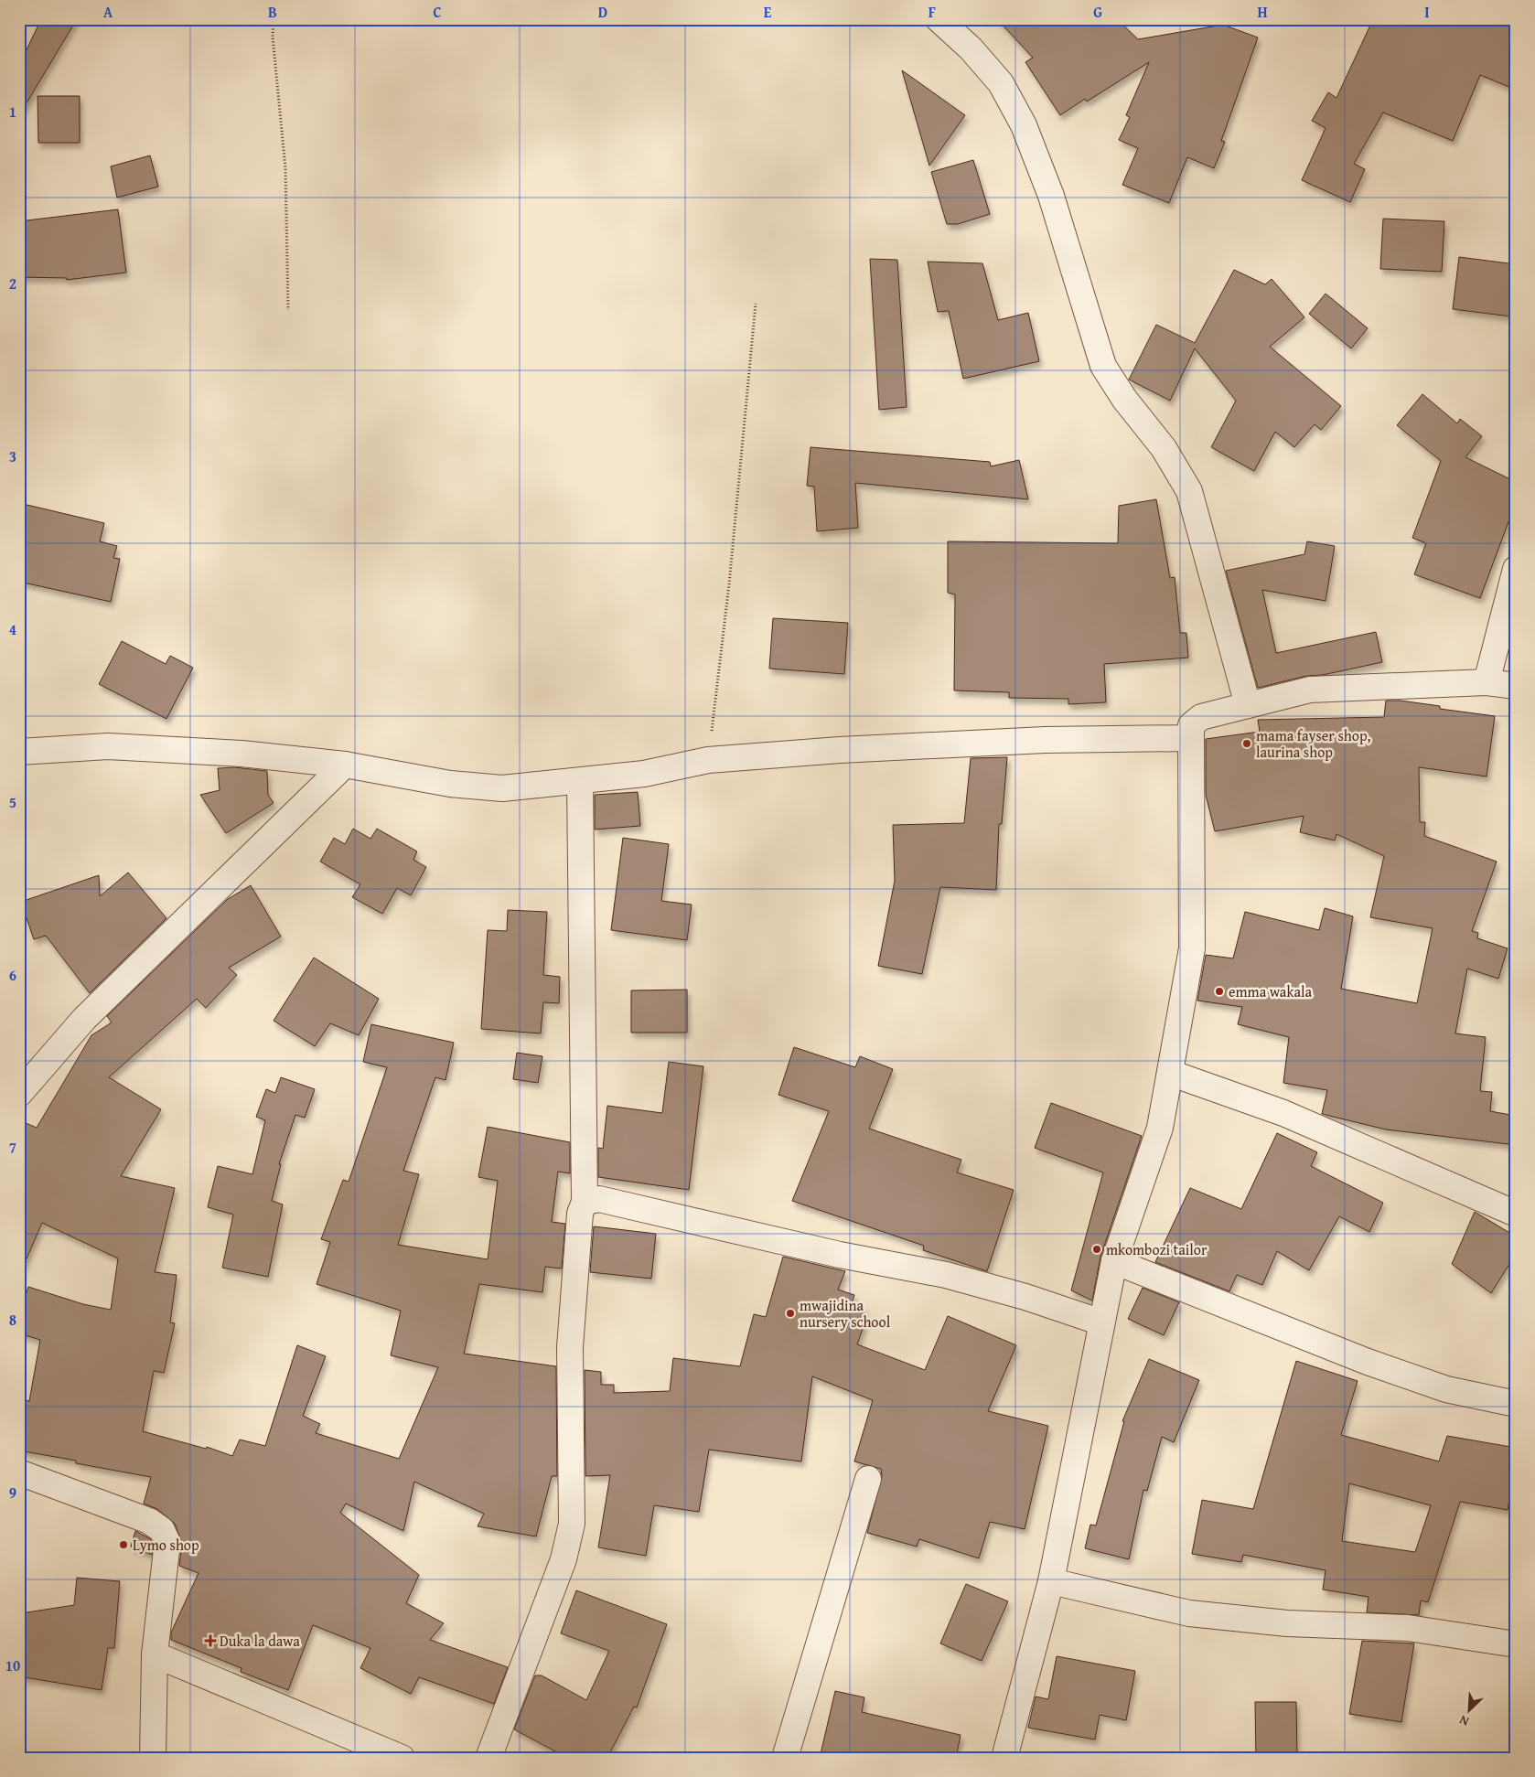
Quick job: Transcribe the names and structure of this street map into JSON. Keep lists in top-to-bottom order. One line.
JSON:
{"places":{"other":["mama fayser shop, laurina shop","emma wakala","mkombozi tailor","mwajidina nursery school","Lymo shop"],"health":["Duka la dawa"]},"north":"bottom left","grid":{"columns":["A","B","C","D","E","F","G","H","I"],"rows":["1","2","3","4","5","6","7","8","9","10"]}}
